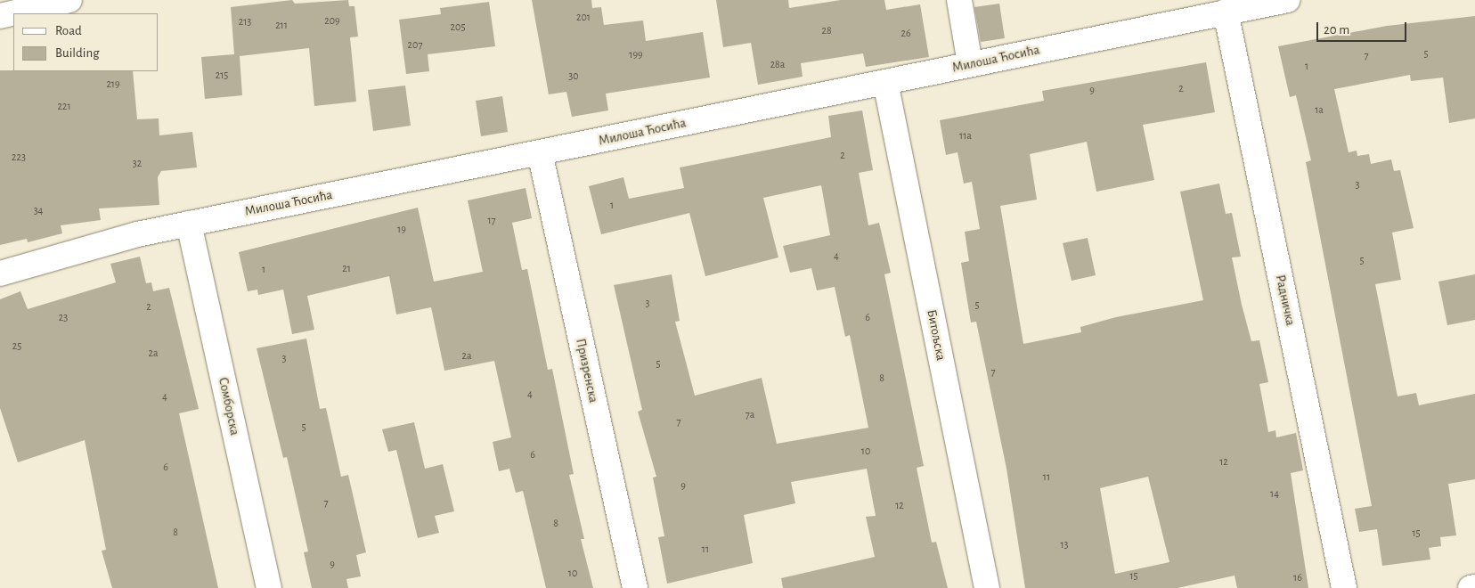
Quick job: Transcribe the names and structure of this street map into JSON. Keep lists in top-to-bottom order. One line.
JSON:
{"streets":{"street":["Милоша Ћосића","Радничка","Битољска","Призренска","Сомборска"]},"crossings":[["Милоша Ћосића","Радничка"],["Милоша Ћосића","Битољска"],["Милоша Ћосића","Призренска"],["Милоша Ћосића","Сомборска"]],"house_numbers":["201","209","213","211","205","28","26","207","5","199","7","28a","1","215","30","219","2","9","221","1a","11a","2","223","32","3","1","34","17","19","4","5","21","1","3","5","2","23","6","25","2a","2a","3","5","7","8","4","4","7a","7","5","10","6","12","6","11","9","14","7","12","8","8","15","13","11","9","10","15","16"],"legend":["Road","Building"],"scale_bar":"20 m"}
